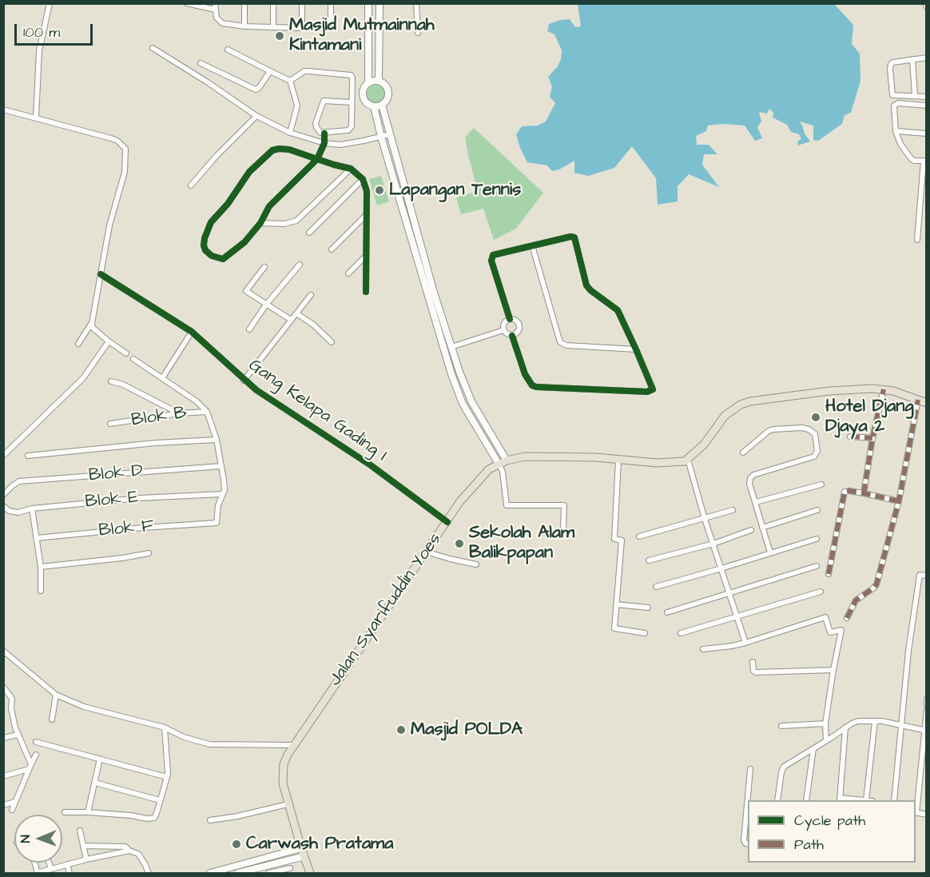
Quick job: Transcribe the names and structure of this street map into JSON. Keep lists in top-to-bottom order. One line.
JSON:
{"streets":{"highway":["Jalan Syarifuddin Yoes"],"street":["Gang Kelapa Gading I","Blok B","Blok D","Blok E","Blok F"]},"crossings":[["Gang Kelapa Gading I","Jalan Syarifuddin Yoes"],["Blok E","Blok F"]],"places":["Masjid Mutmainnah Kintamani","Lapangan Tennis","Hotel Djang Djaya 2","Sekolah Alam Balikpapan","Masjid POLDA","Carwash Pratama"],"legend":["Cycle path","Path"],"scale_bar":"100 m","north":"left"}
